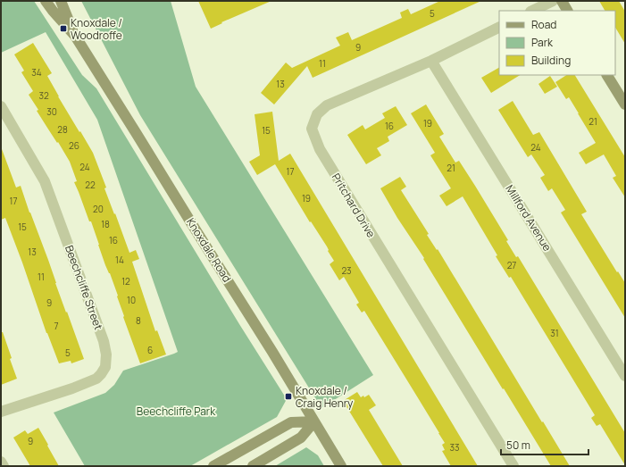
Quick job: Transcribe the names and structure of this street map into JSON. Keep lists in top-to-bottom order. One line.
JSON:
{"streets":{"street":["Pritchard Drive","Millford Avenue","Knoxdale Road","Beechcliffe Street"]},"crossings":[["Pritchard Drive","Millford Avenue"]],"parks":["Beechcliffe Park"],"places":{"transit":["Knoxdale / Woodroffe","Knoxdale / Craig Henry"]},"house_numbers":["5","9","11","34","13","32","30","21","19","16","28","15","26","24","24","21","17","22","19","17","20","18","15","16","13","14","27","23","11","12","10","9","8","7","31","6","5","9","33"],"legend":["Road","Park","Building"],"scale_bar":"50 m"}
